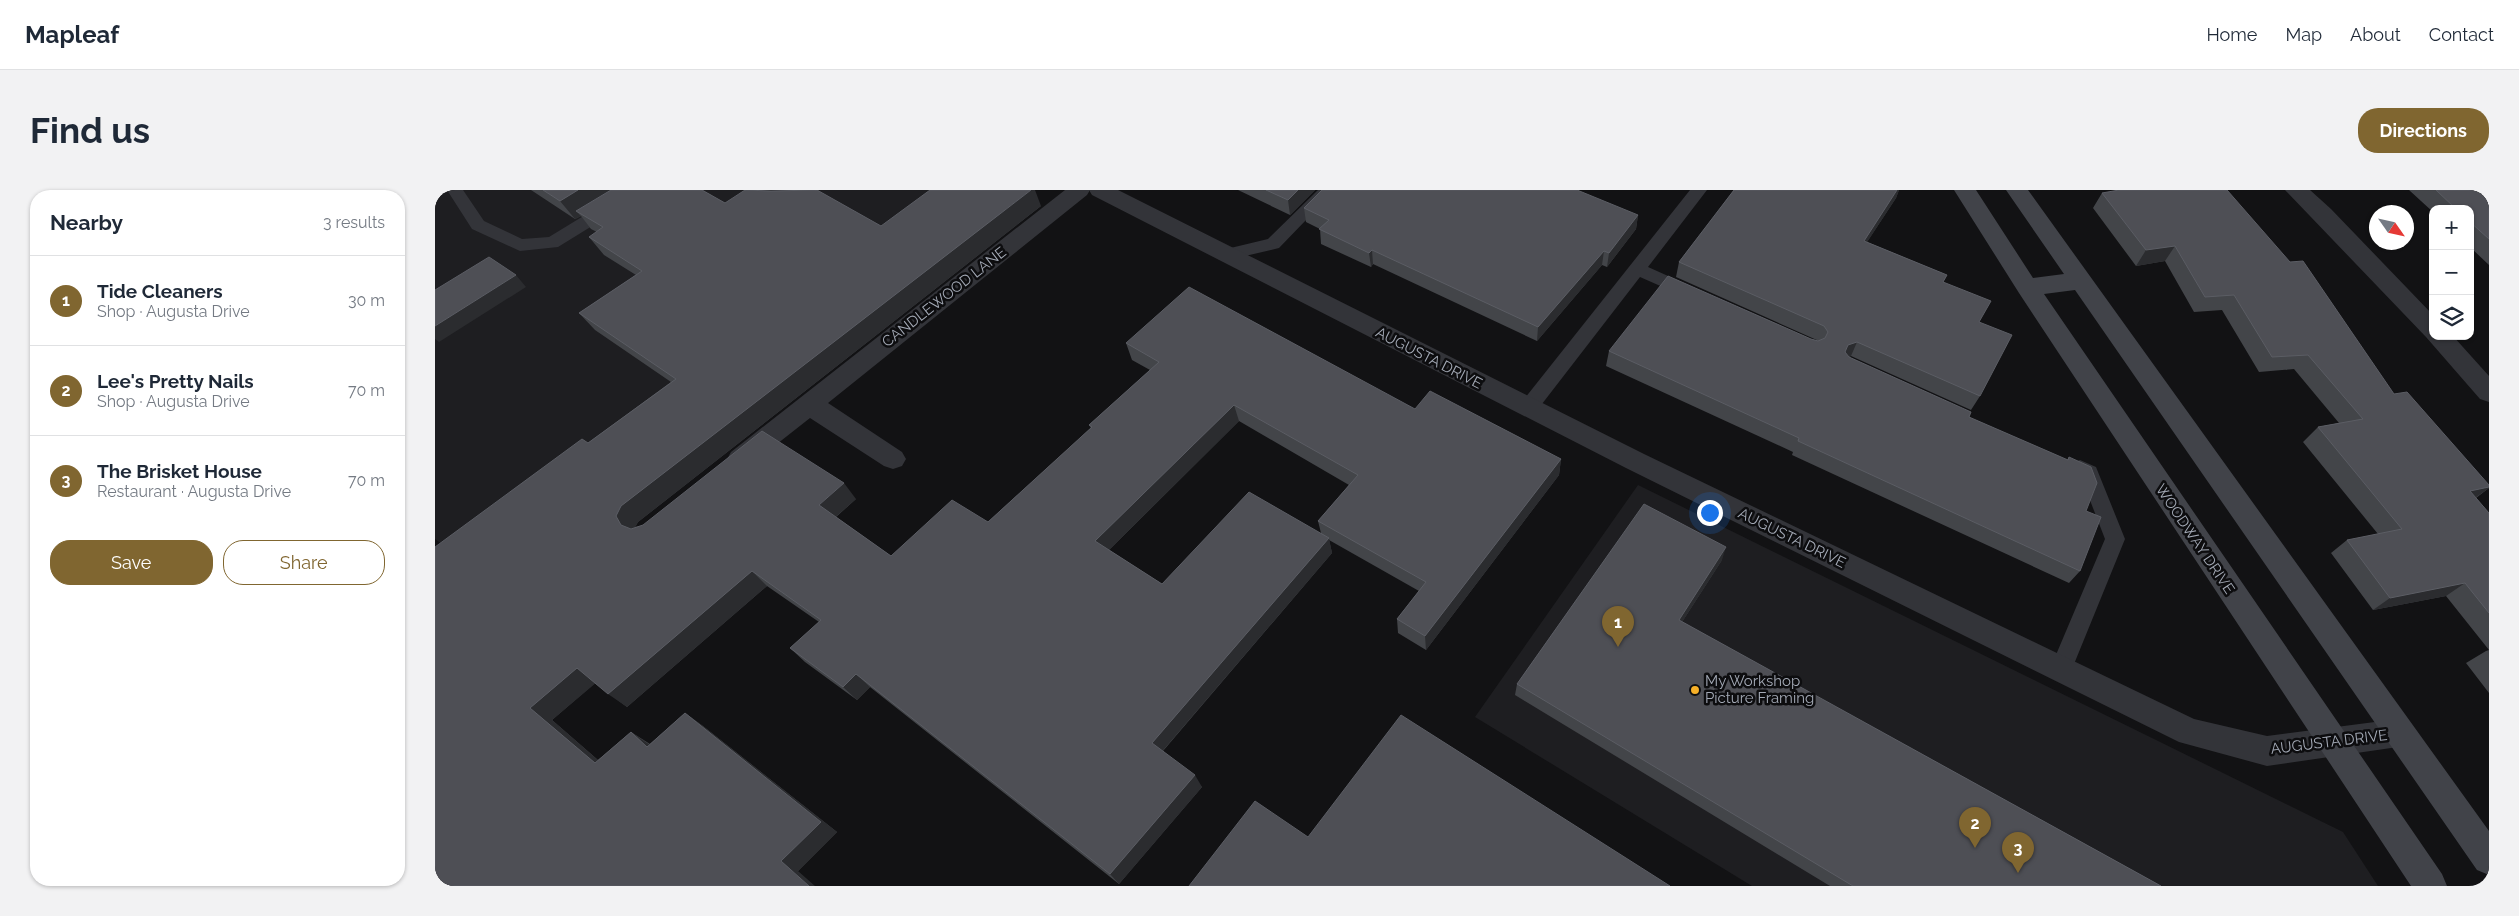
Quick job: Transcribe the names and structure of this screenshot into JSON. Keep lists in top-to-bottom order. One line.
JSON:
{"streets":{"main road":["WOODWAY DRIVE"],"street":["CANDLEWOOD LANE","AUGUSTA DRIVE"]},"crossings":[["AUGUSTA DRIVE","WOODWAY DRIVE"]],"places":["My Workshop Picture Framing"],"north":"bottom right","page":{"header":"Mapleaf","nav":["Home","Map","About","Contact"],"buttons":["Directions",["Save","Share"]],"title":"Find us","heading":["Nearby","3 results"],"map_buttons":["+","−"],"list":[{"mark":"1","name":"Tide Cleaners","note":"Shop · Augusta Drive","value":"30 m"},{"mark":"2","name":"Lee's Pretty Nails","note":"Shop · Augusta Drive","value":"70 m"},{"mark":"3","name":"The Brisket House","note":"Restaurant · Augusta Drive","value":"70 m"}],"pins":["1","2","3"]}}
